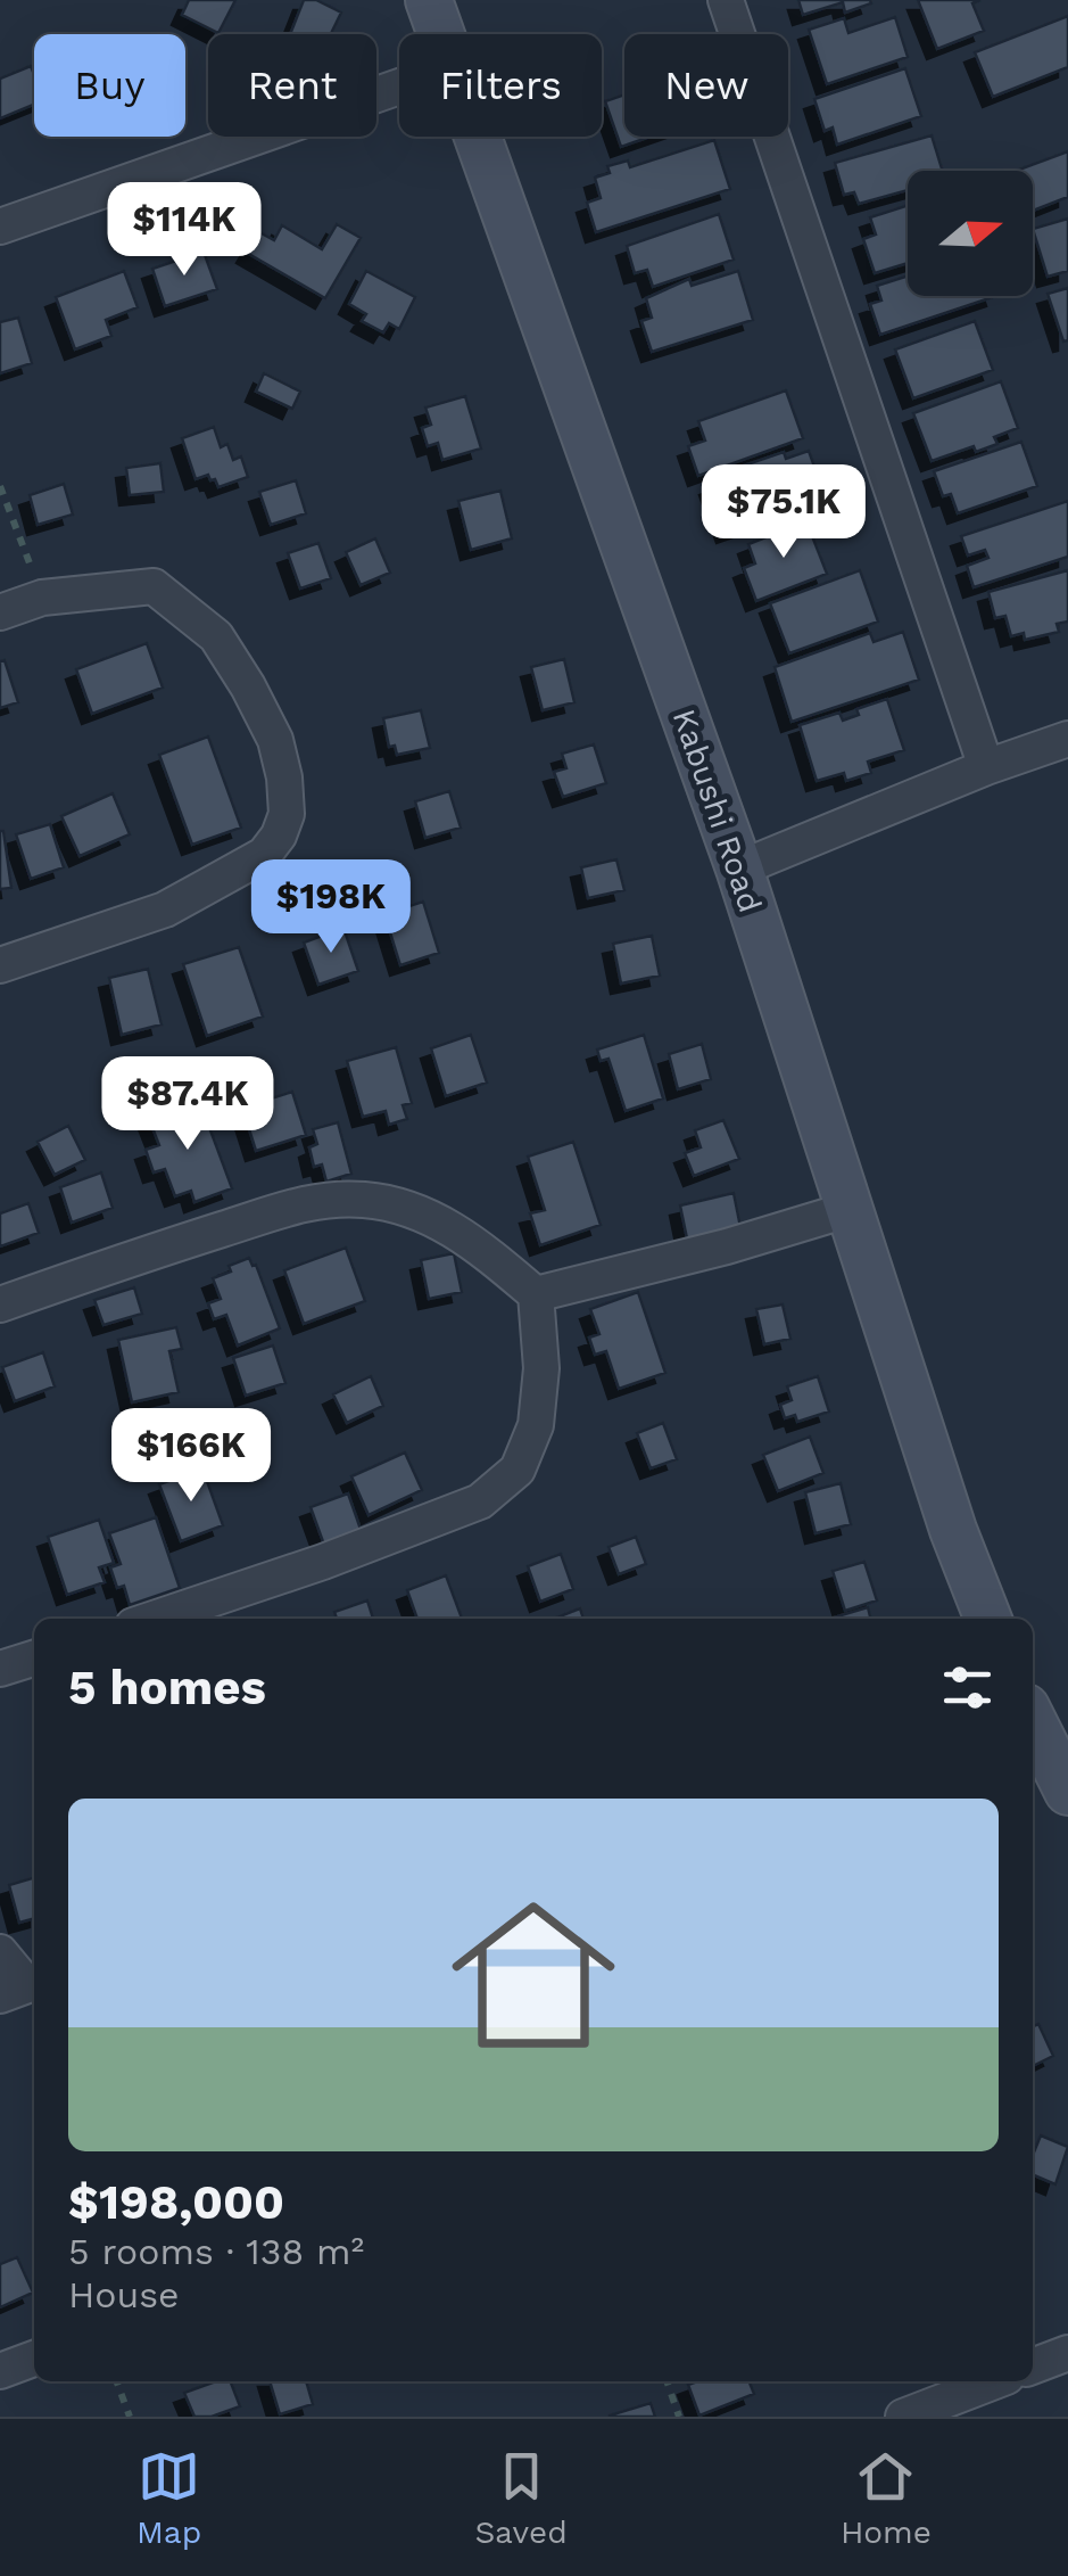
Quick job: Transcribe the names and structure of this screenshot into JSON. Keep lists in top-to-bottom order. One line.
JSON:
{"streets":{"main road":["Kabushi Road"]},"north":"right","page":{"chip":["Buy","Rent","Filters","New"],"price":["$114K","$75.1K","$198K","$87.4K","$166K"],"heading":"5 homes","list":[{"name":"$198,000","note":"5 rooms · 138 m² · House"}],"tabs":["Map","Saved","Home"]}}
